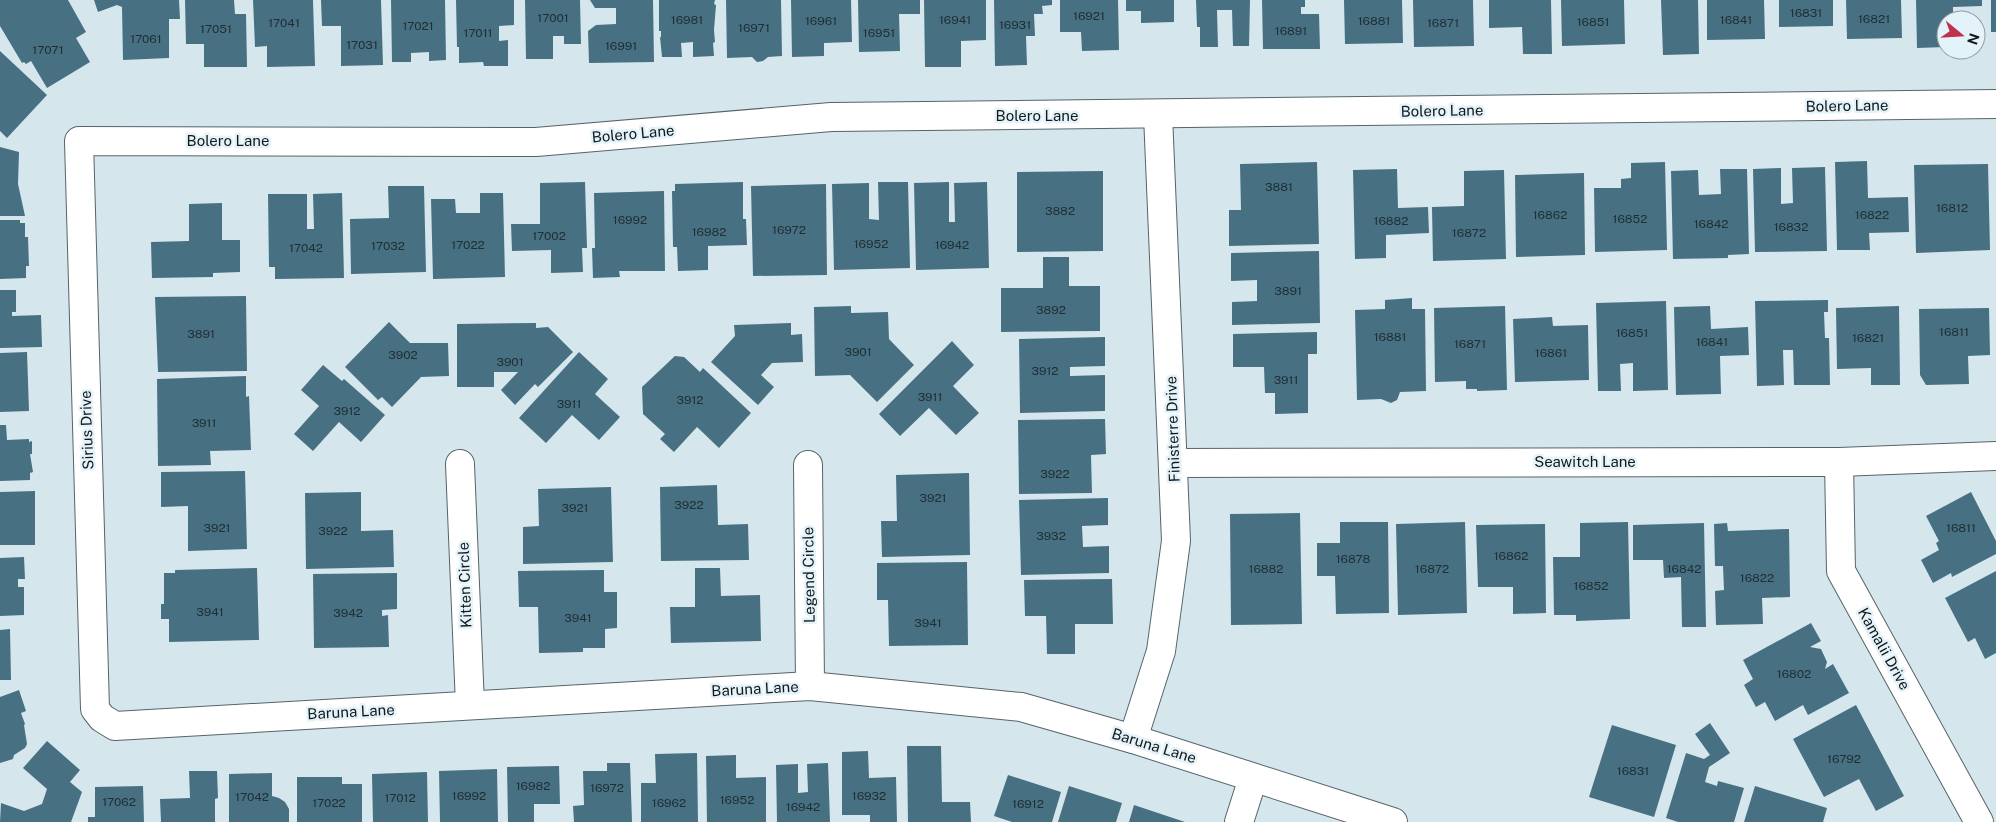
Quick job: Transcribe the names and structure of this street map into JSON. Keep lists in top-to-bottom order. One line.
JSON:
{"streets":{"street":["Bolero Lane","Finisterre Drive","Sirius Drive","Seawitch Lane","Legend Circle","Kitten Circle","Kamalii Drive","Baruna Lane"]},"crossings":[["Bolero Lane","Finisterre Drive"],["Bolero Lane","Sirius Drive"],["Finisterre Drive","Seawitch Lane"],["Finisterre Drive","Baruna Lane"],["Sirius Drive","Baruna Lane"],["Seawitch Lane","Kamalii Drive"],["Legend Circle","Baruna Lane"],["Kitten Circle","Baruna Lane"]],"house_numbers":["16831","16921","17001","16821","16981","16941","16841","16961","16881","16851","17041","16871","16931","17021","16971","17051","16891","17011","16951","17061","17031","16991","17071","3881","16812","3882","16862","16822","16852","16992","16882","16842","16832","16972","16982","16872","17002","16952","17022","16942","17032","17042","3891","3892","16811","16851","3891","16881","16821","16841","16871","3901","16861","3902","3901","3912","3911","3911","3912","3911","3912","3911","3922","3921","3922","3921","3921","16811","3922","3932","16862","16878","16882","16872","16842","16822","16852","3941","3942","3941","3941","16802","16792","16831","16982","16972","16992","16932","17042","17012","16952","17062","17022","16962","16912","16942"],"north":"right"}
